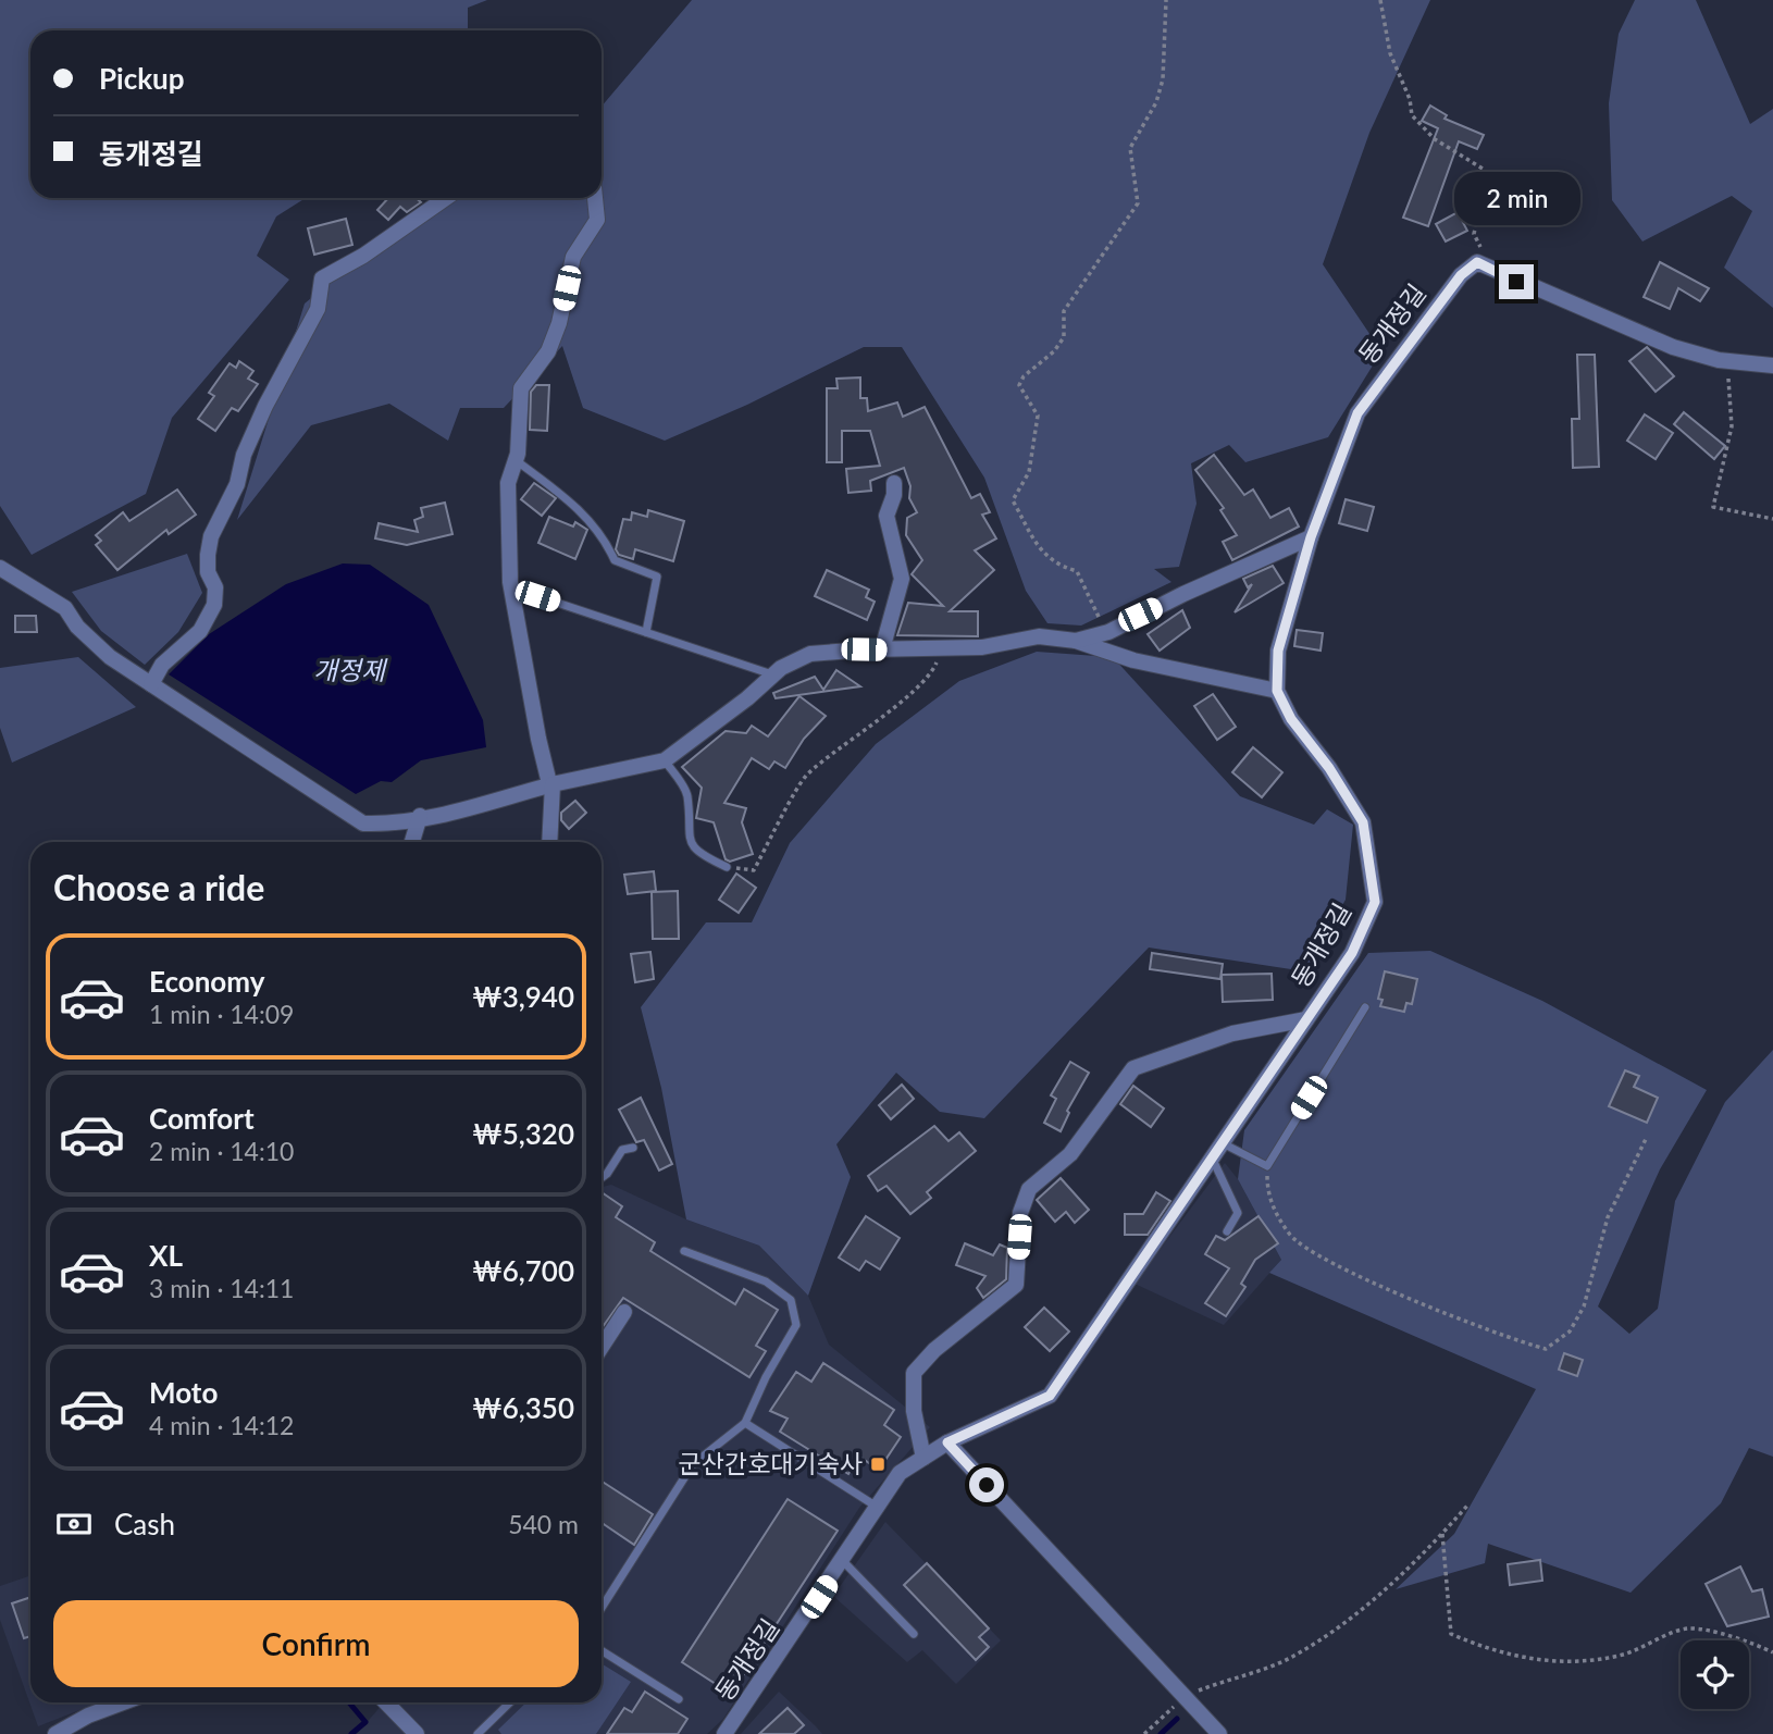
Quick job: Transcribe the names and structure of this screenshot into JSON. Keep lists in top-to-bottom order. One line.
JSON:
{"streets":{"street":["동개정길"]},"water":["개정제"],"places":{"transit":["군산간호대기숙사"]},"page":{"banner":["Pickup","동개정길"],"bubble":"2 min","heading":"Choose a ride","list":[{"name":"Economy","note":"1 min · 14:09","value":"₩3,940"},{"name":"Comfort","note":"2 min · 14:10","value":"₩5,320"},{"name":"XL","note":"3 min · 14:11","value":"₩6,700"},{"name":"Moto","note":"4 min · 14:12","value":"₩6,350"}],"pay":["Cash","540 m"],"buttons":"Confirm"}}
